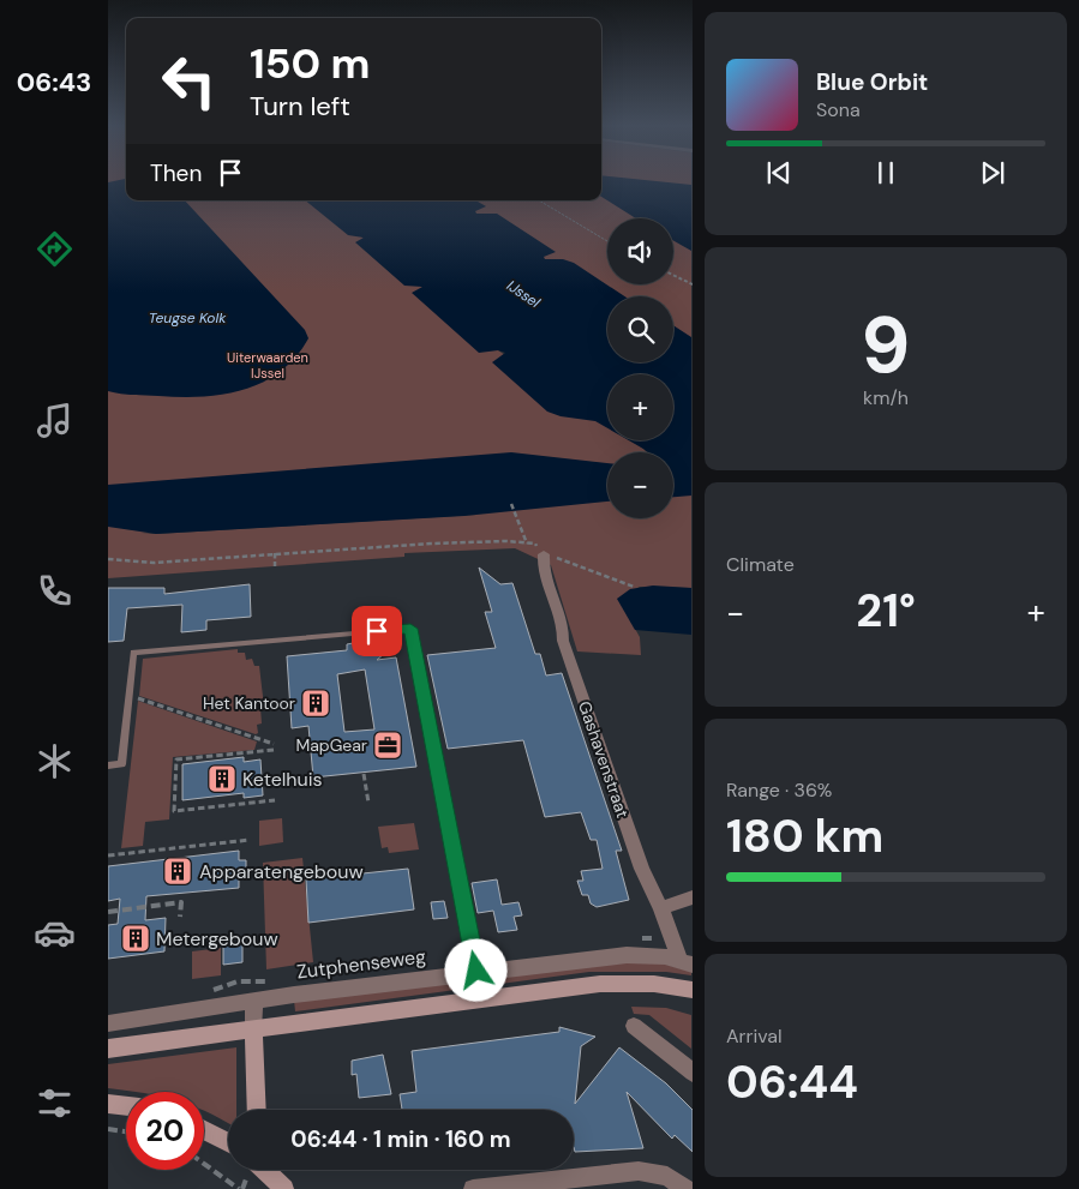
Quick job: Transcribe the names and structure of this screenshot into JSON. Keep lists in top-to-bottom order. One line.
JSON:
{"streets":{"street":["Gashavenstraat","Zutphenseweg"]},"crossings":[["Gashavenstraat","Zutphenseweg"]],"water":["IJssel","Teugse Kolk"],"parks":["Uiterwaarden IJssel"],"places":{"building":["Het Kantoor","Ketelhuis","Apparatengebouw","Metergebouw"],"office":["MapGear"]},"page":{"tabs":"06:43","turn":["150 m","Turn left"],"song":["Blue Orbit","Sona"],"then":"Then","map_buttons":["+","−"],"tile":[["9","km/h"],"Climate",["Range · 36%","180 km"],["Arrival","06:44"]],"heat":["−","21°","+"],"limit":"20","trip":"06:44 · 1 min · 160 m"}}
